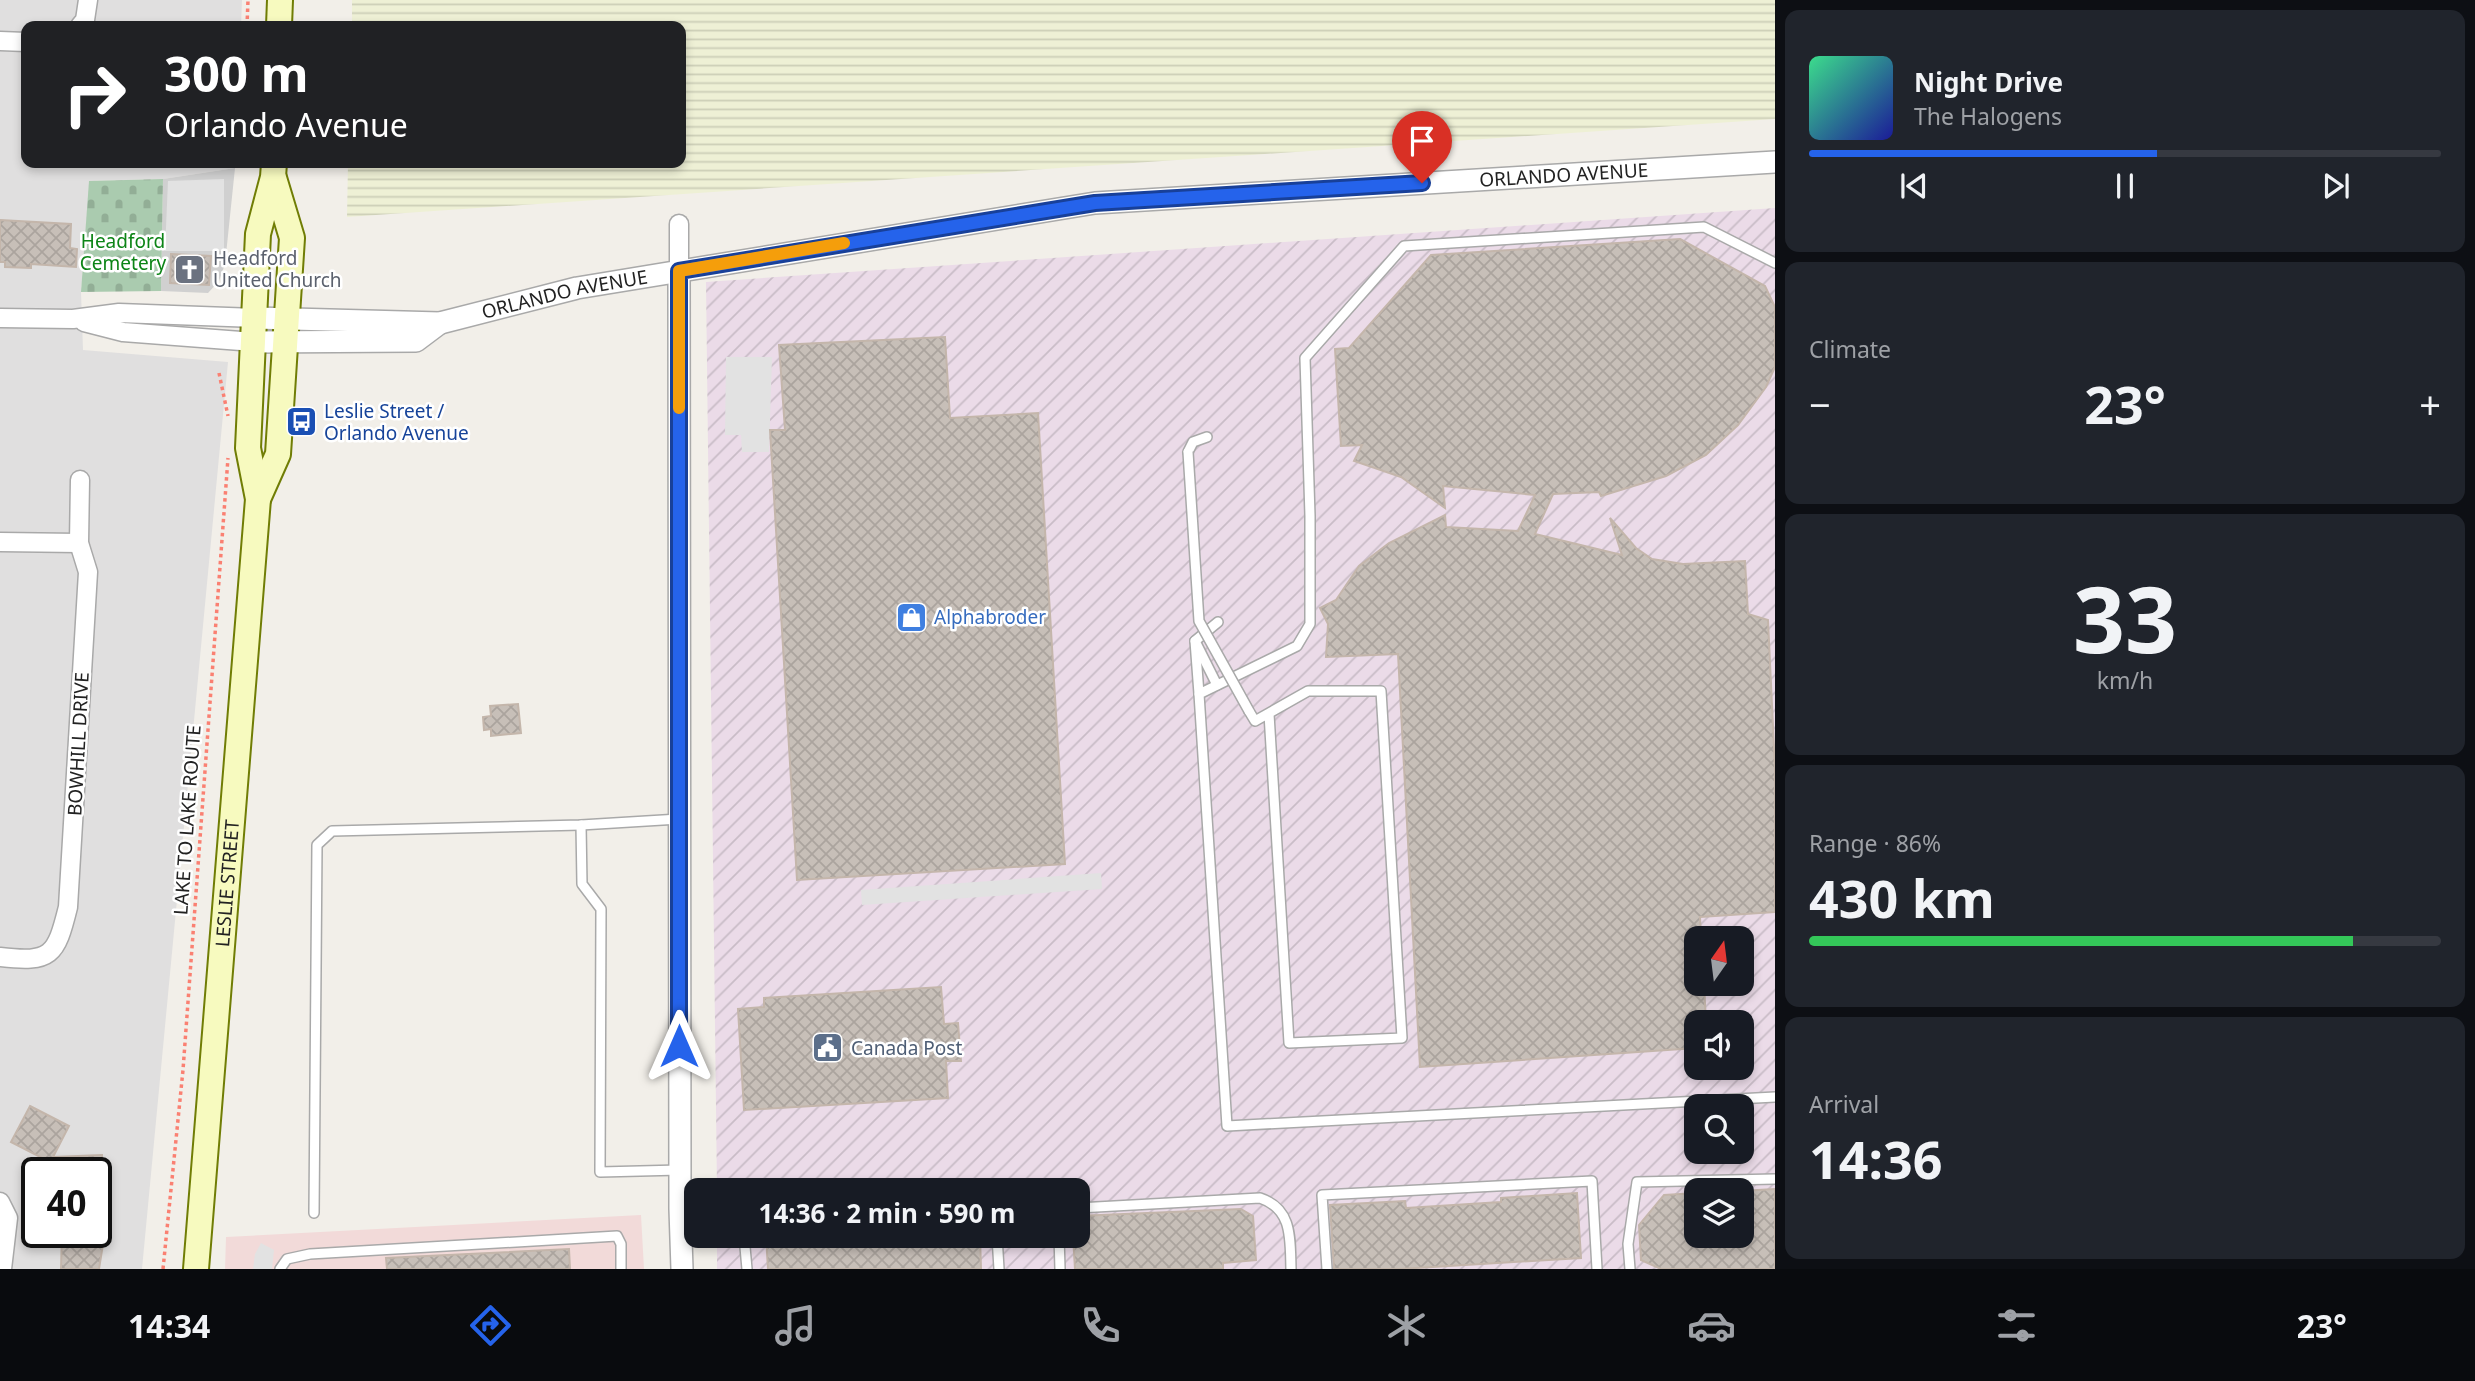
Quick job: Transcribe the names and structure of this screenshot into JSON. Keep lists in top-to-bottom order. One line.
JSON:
{"streets":{"main road":["LESLIE STREET"],"street":["ORLANDO AVENUE","BOWHILL DRIVE"],"path":["LAKE TO LAKE ROUTE"]},"crossings":[["ORLANDO AVENUE","LESLIE STREET"]],"parks":["Headford Cemetery"],"places":{"church":["Headford United Church"],"bus stop":["Leslie Street / Orlando Avenue"],"shop":["Alphabroder"],"public building":["Canada Post"]},"north":"top","page":{"turn":["300 m","Orlando Avenue"],"song":["Night Drive","The Halogens"],"tile":["Climate",["33","km/h"],["Range · 86%","430 km"],["Arrival","14:36"]],"heat":["−","23°","+"],"limit":"40","trip":"14:36 · 2 min · 590 m","tabs":["14:34","23°"]}}
